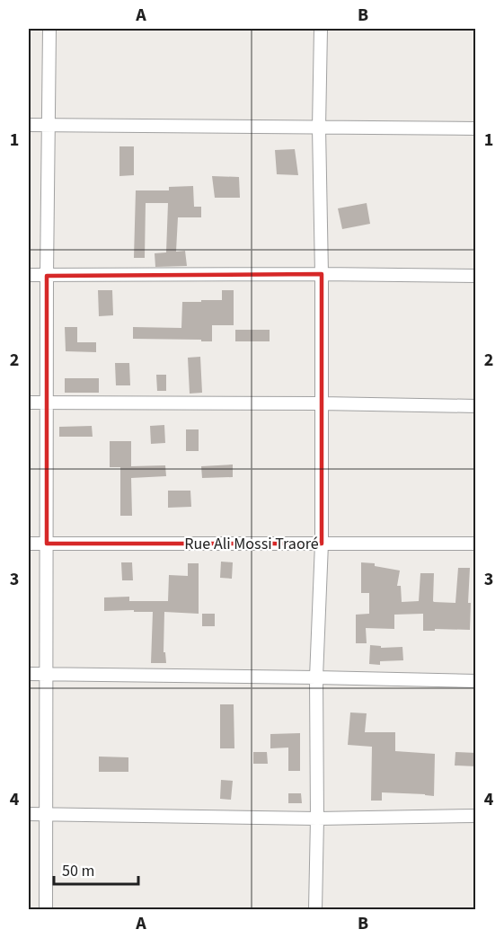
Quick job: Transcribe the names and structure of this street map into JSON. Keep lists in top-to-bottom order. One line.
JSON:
{"streets":{"street":["Rue Ali Mossi Traoré"]},"scale_bar":"50 m","grid":{"columns":["A","B"],"rows":["1","2","3","4"]}}
